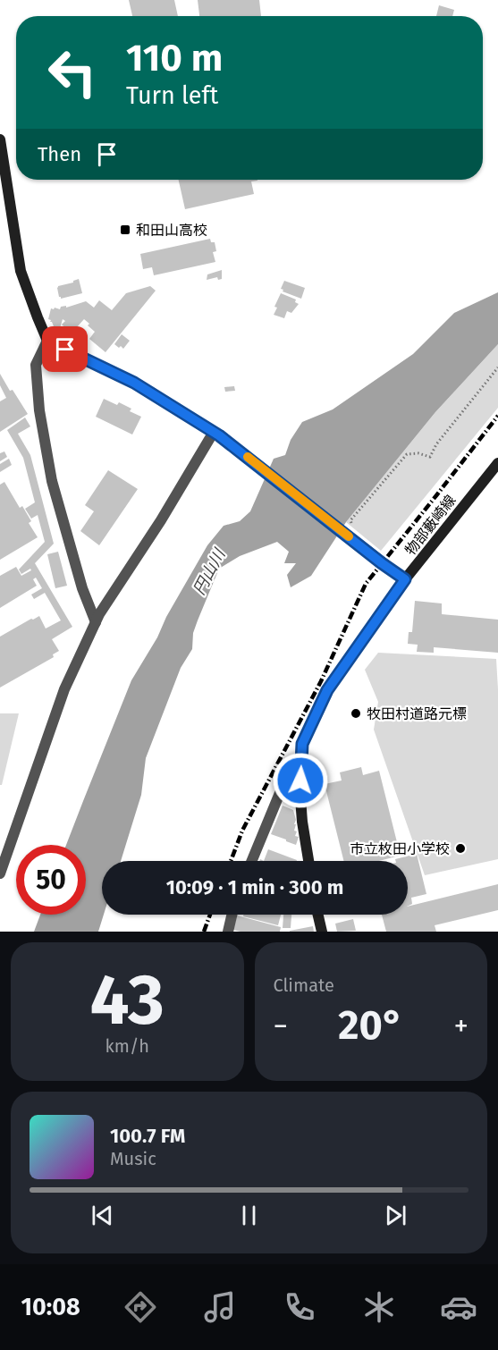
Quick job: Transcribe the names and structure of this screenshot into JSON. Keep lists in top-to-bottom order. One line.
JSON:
{"streets":{"street":["物部藪崎線"]},"water":["円山川"],"places":{"transit":["和田山高校"],"other":["牧田村道路元標","市立枚田小学校"]},"page":{"turn":["110 m","Turn left"],"then":"Then","limit":"50","trip":"10:09 · 1 min · 300 m","tile":[["43","km/h"],"Climate"],"heat":["−","20°","+"],"song":["100.7 FM","Music"],"tabs":"10:08"}}
